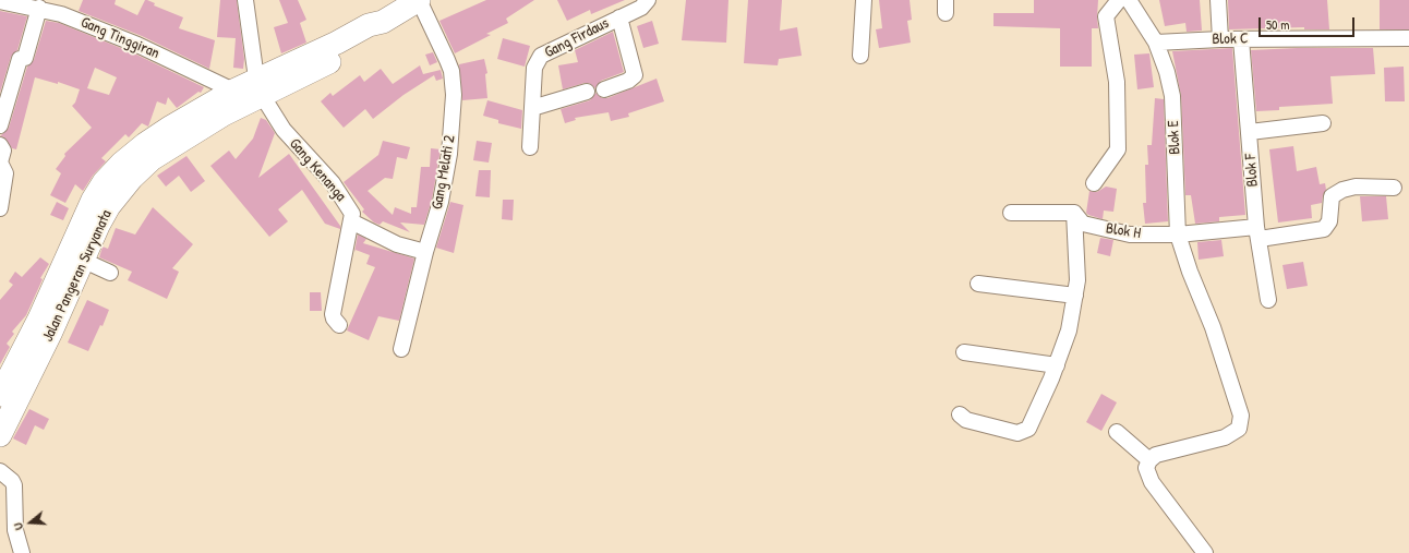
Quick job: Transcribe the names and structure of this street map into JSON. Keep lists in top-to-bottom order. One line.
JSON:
{"streets":{"main road":["Jalan Pangeran Suryanata"],"street":["Gang Tinggiran","Gang Firdaus","Blok C","Blok E","Gang Kenanga","Blok F","Gang Melati 2","Blok H"]},"crossings":[["Gang Tinggiran","Gang Kenanga"],["Gang Tinggiran","Jalan Pangeran Suryanata"],["Blok C","Blok E"],["Blok C","Blok F"],["Blok E","Blok H"],["Gang Kenanga","Jalan Pangeran Suryanata"],["Blok F","Blok H"],["Gang Melati 2","Jalan Pangeran Suryanata"]],"scale_bar":"50 m","north":"left"}
